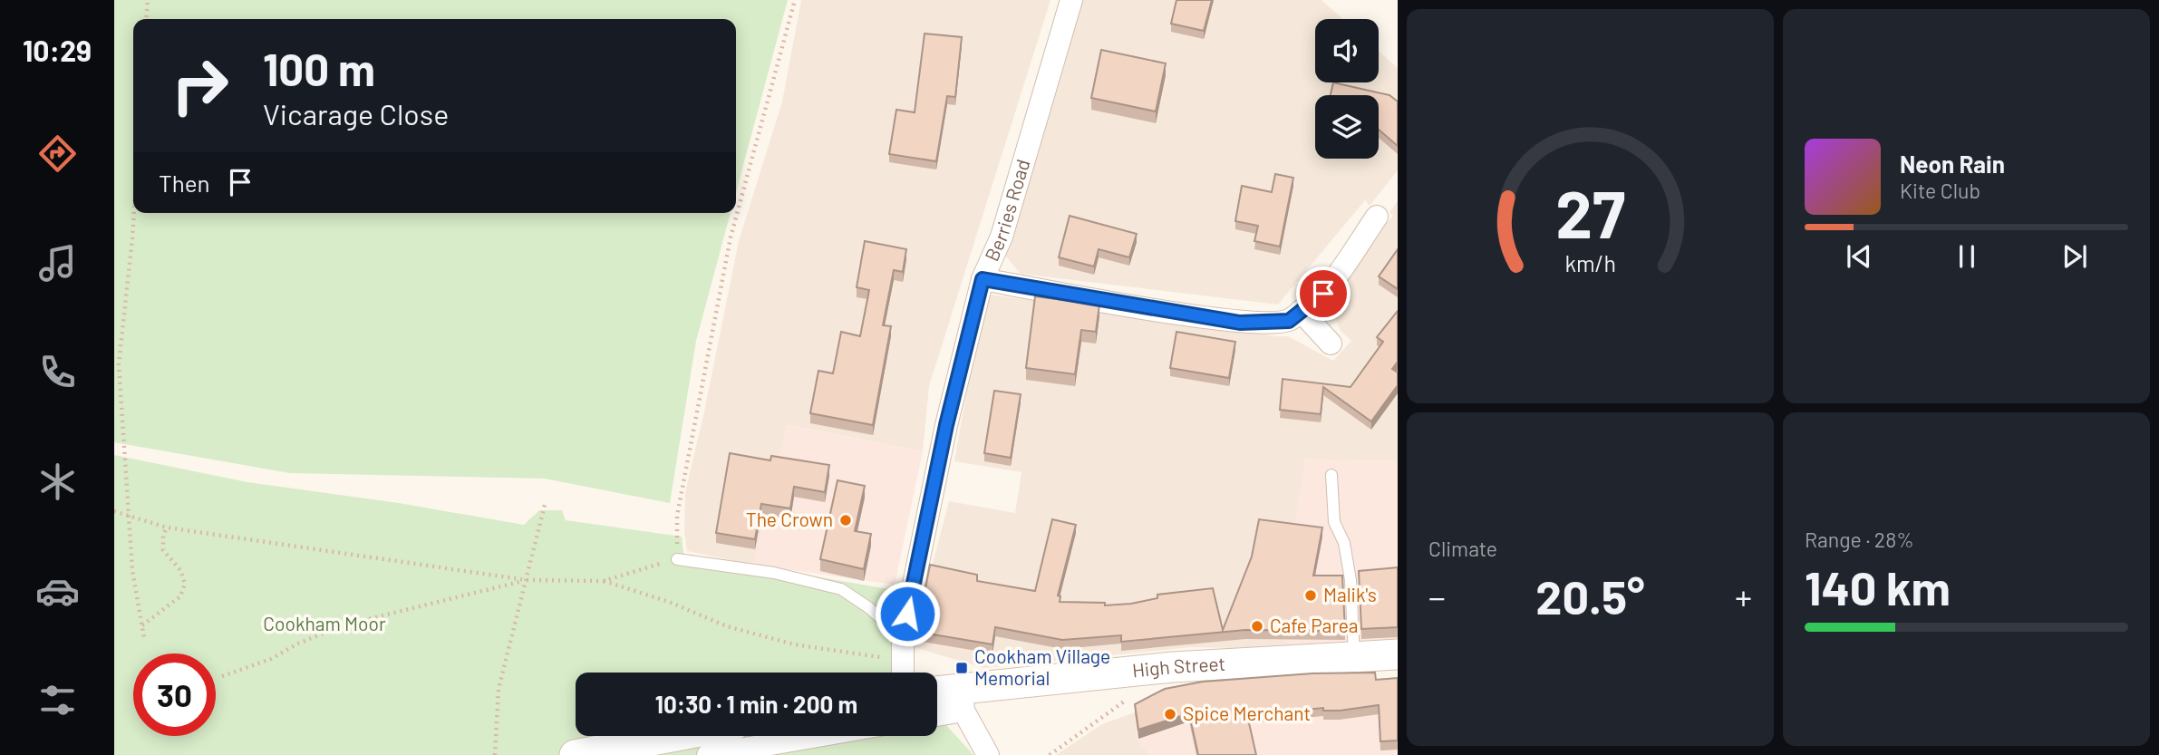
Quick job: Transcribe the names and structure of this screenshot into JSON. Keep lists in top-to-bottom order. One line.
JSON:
{"streets":{"main road":["High Street"],"street":["Berries Road"]},"parks":["Cookham Moor"],"places":{"other":["The Crown","Malik's","Cafe Parea","Spice Merchant"],"transit":["Cookham Village Memorial"]},"page":{"tabs":"10:29","turn":["100 m","Vicarage Close"],"song":["Neon Rain","Kite Club"],"then":"Then","tile":["Climate",["Range · 28%","140 km"]],"heat":["−","20.5°","+"],"limit":"30","trip":"10:30 · 1 min · 200 m","gauge":["27","km/h"]}}
